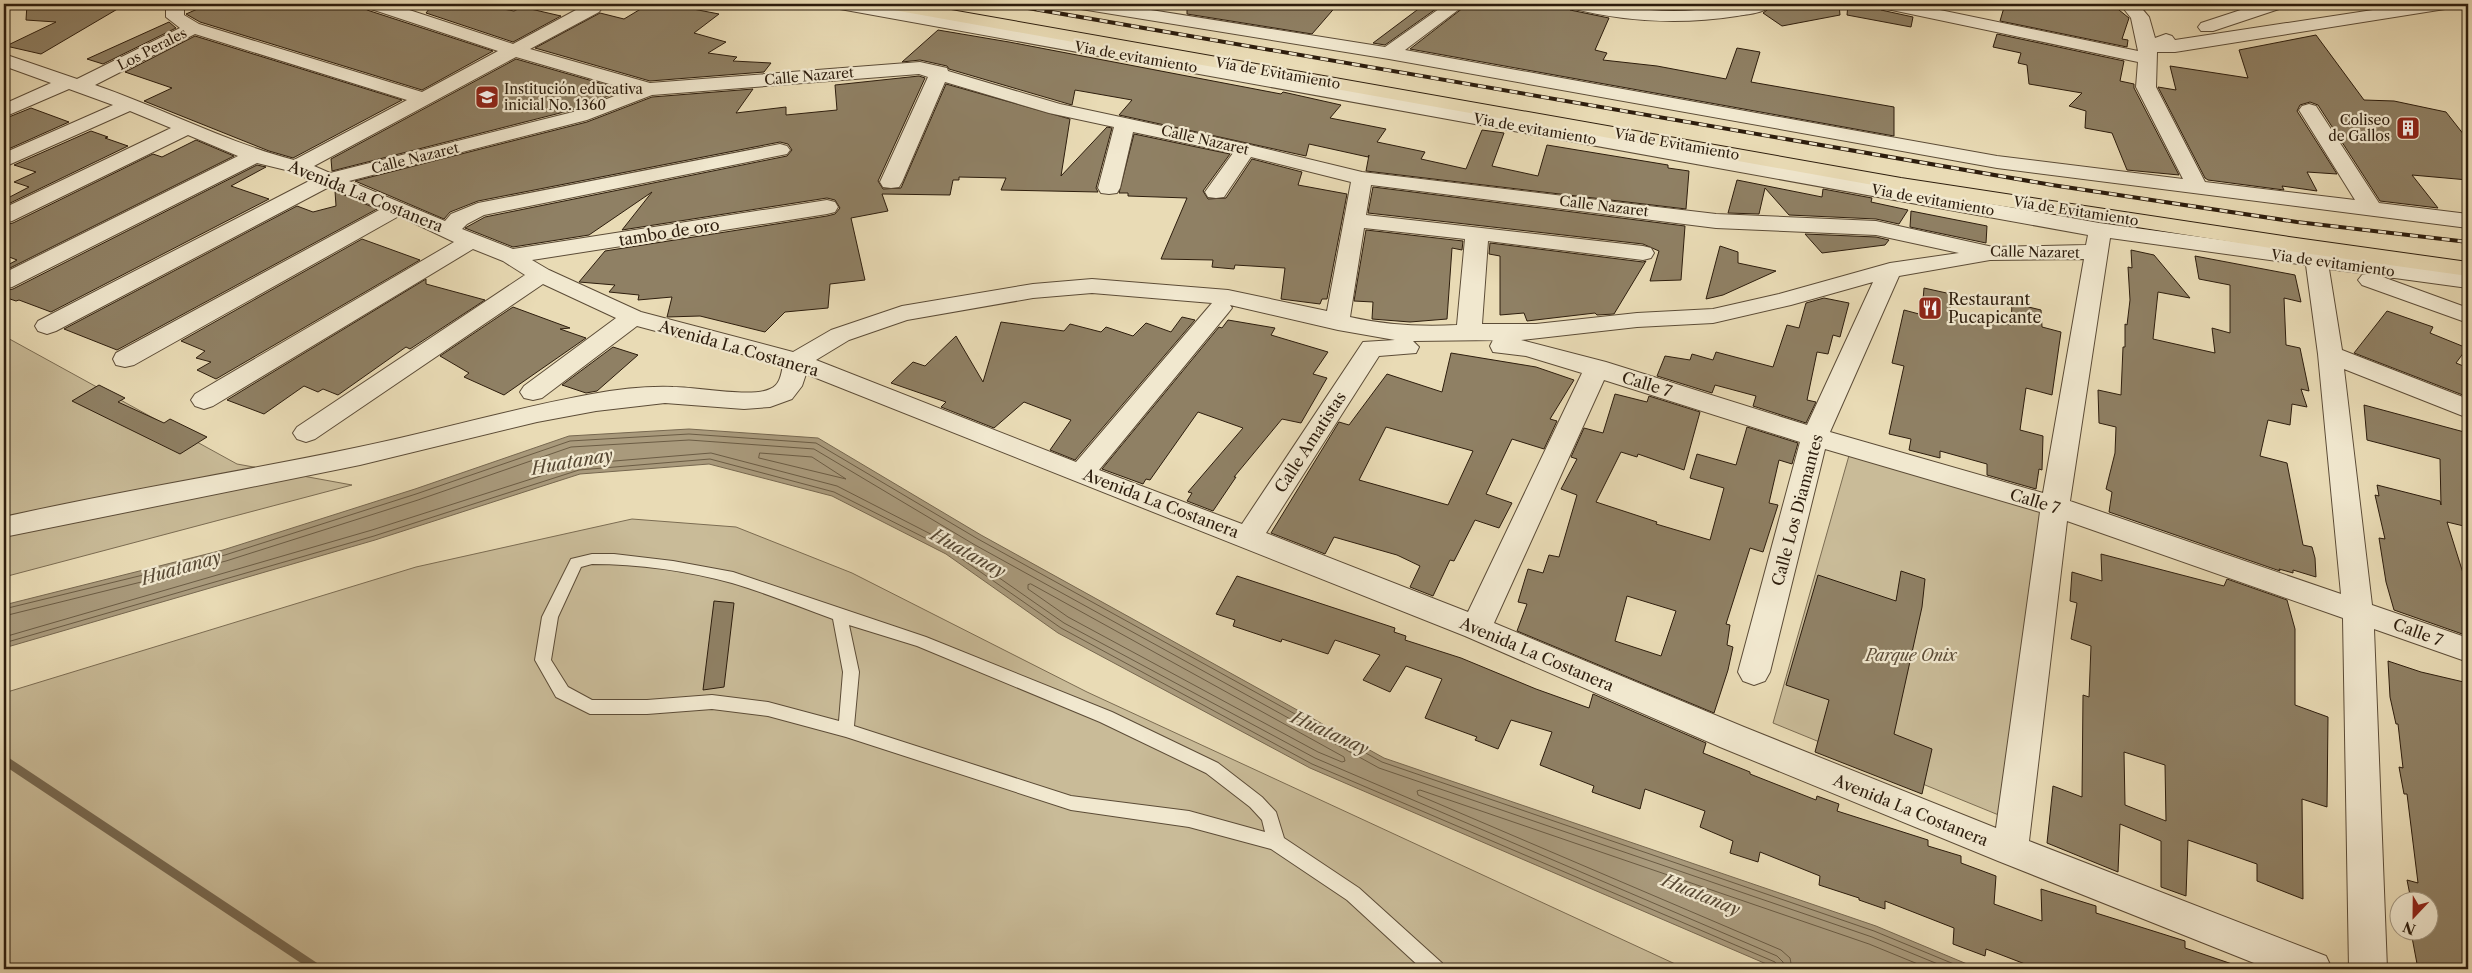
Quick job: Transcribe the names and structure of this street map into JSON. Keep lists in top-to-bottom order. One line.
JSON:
{"streets":{"highway":["Vía de Evitamiento"],"street":["Los Perales","Via de evitamiento","Calle Nazaret","Avenida La Costanera","tambo de oro","Calle 7","Calle Amatistas","Calle Los Diamantes"]},"crossings":[["Los Perales","Avenida La Costanera"],["Via de evitamiento","Calle Nazaret"],["Calle Nazaret","Avenida La Costanera"],["Avenida La Costanera","tambo de oro"],["Avenida La Costanera","Calle Amatistas"],["Calle 7","Calle Amatistas"],["Calle 7","Calle Los Diamantes"]],"water":["Huatanay"],"parks":["Parque Onix"],"places":{"school or university":["Institución educativa inicial No. 1360"],"building":["Coliseo de Gallos"],"restaurant":["Restaurant Pucapicante"]},"north":"bottom"}
